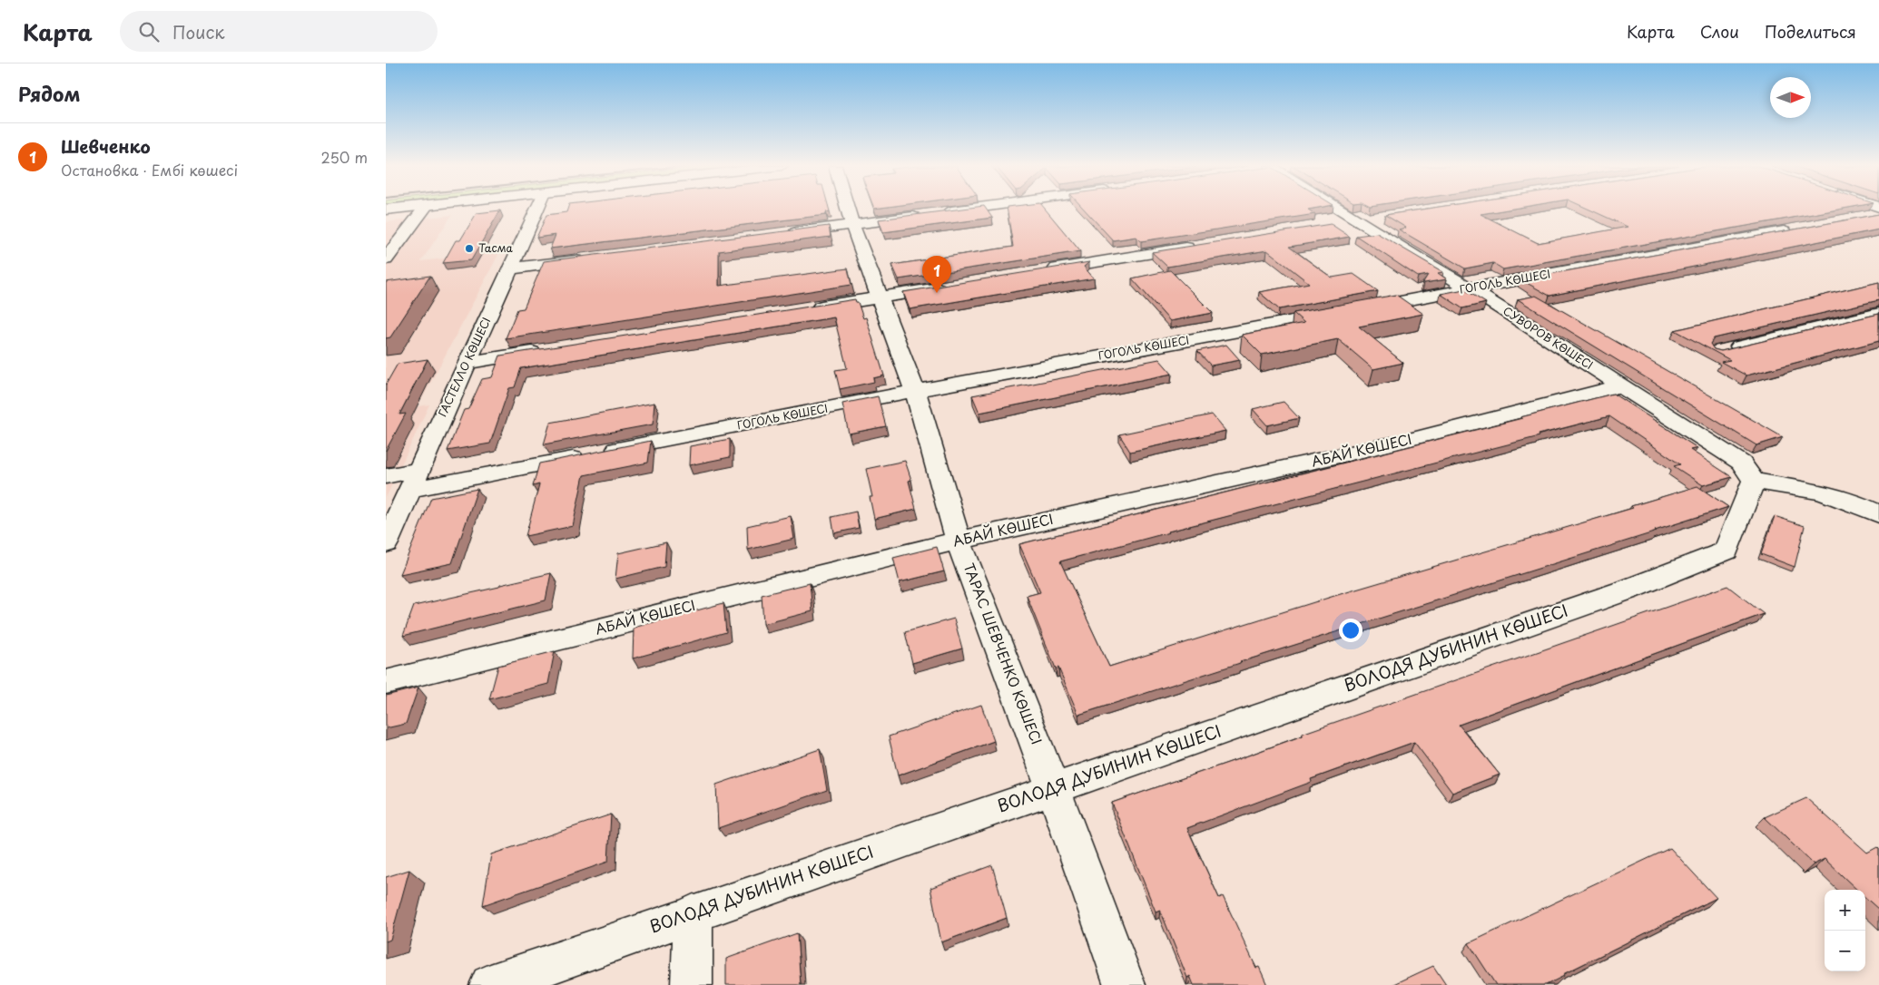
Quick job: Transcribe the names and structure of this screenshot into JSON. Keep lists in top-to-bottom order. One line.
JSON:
{"streets":{"street":["ГОГОЛЬ КӨШЕСІ","СУВОРОВ КӨШЕСІ","ГАСТЕЛЛО КӨШЕСІ","АБАЙ КӨШЕСІ","ВОЛОДЯ ДУБИНИН КӨШЕСІ","ТАРАС ШЕВЧЕНКО КӨШЕСІ"]},"crossings":[["ГОГОЛЬ КӨШЕСІ","СУВОРОВ КӨШЕСІ"],["ГОГОЛЬ КӨШЕСІ","ГАСТЕЛЛО КӨШЕСІ"],["ГОГОЛЬ КӨШЕСІ","ТАРАС ШЕВЧЕНКО КӨШЕСІ"],["СУВОРОВ КӨШЕСІ","АБАЙ КӨШЕСІ"],["СУВОРОВ КӨШЕСІ","ВОЛОДЯ ДУБИНИН КӨШЕСІ"],["АБАЙ КӨШЕСІ","ТАРАС ШЕВЧЕНКО КӨШЕСІ"],["ВОЛОДЯ ДУБИНИН КӨШЕСІ","ТАРАС ШЕВЧЕНКО КӨШЕСІ"]],"places":["Тасма"],"north":"right","page":{"header":"Карта","search":"Поиск","nav":["Карта","Слои","Поделиться"],"heading":"Рядом","list":[{"mark":"1","name":"Шевченко","note":"Остановка · Ембі көшесі","value":"250 m"}],"pins":"1","map_buttons":["+","−"]}}
